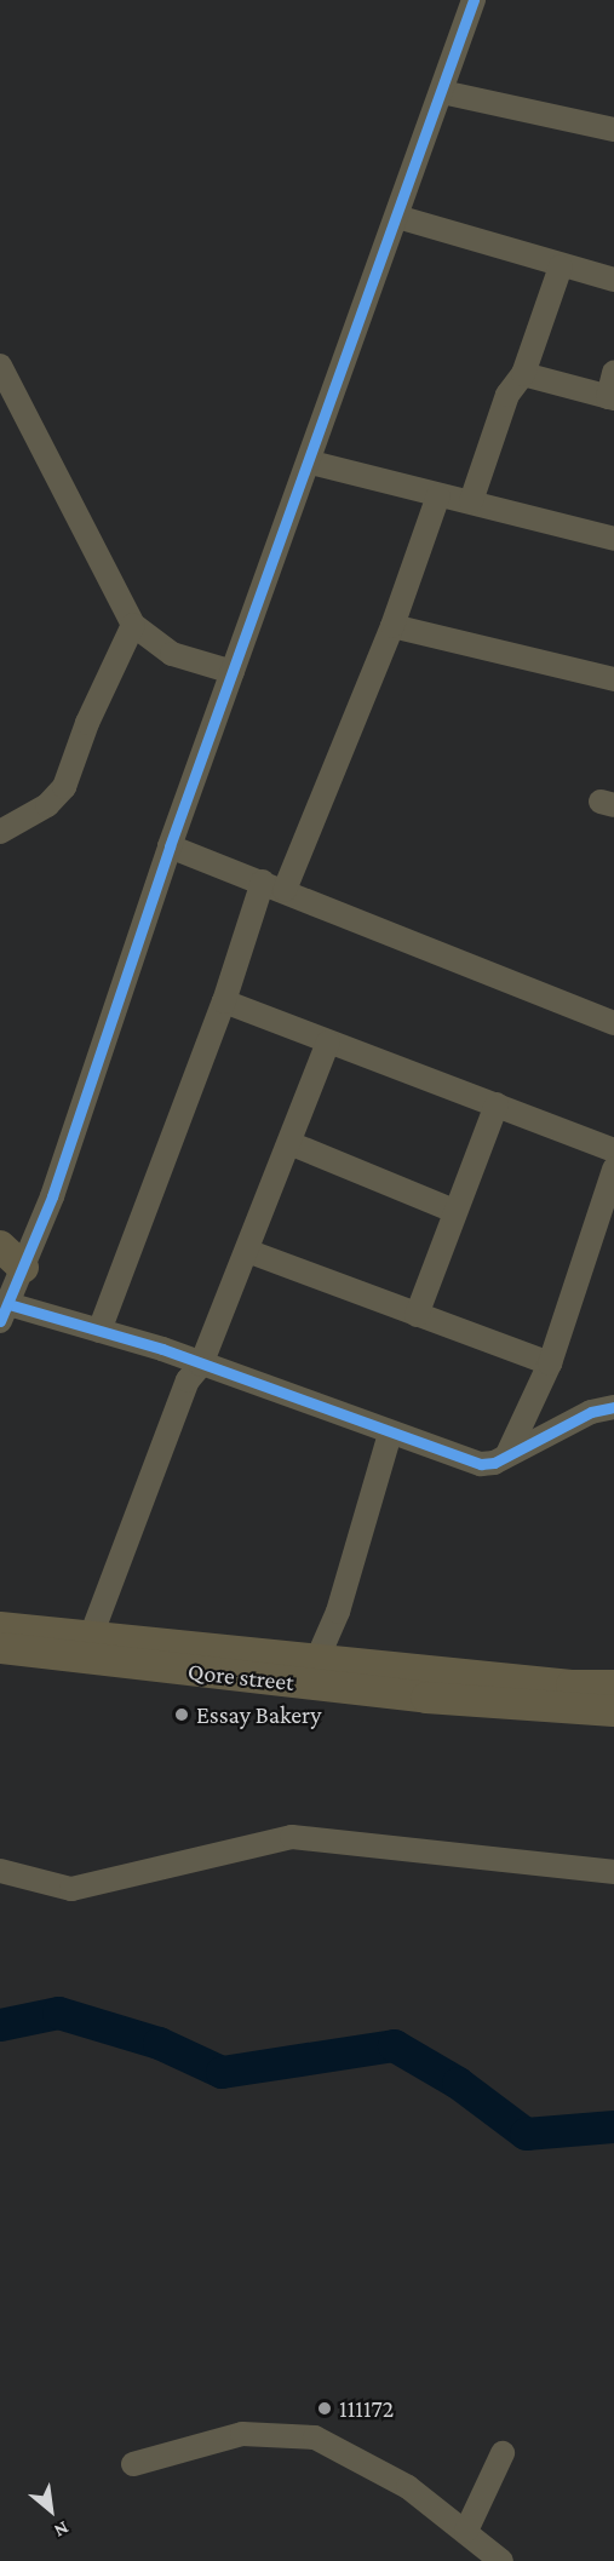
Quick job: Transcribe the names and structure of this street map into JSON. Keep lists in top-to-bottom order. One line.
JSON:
{"streets":{"main road":["Qore street"]},"places":["Essay Bakery","111172"],"north":"bottom right"}
